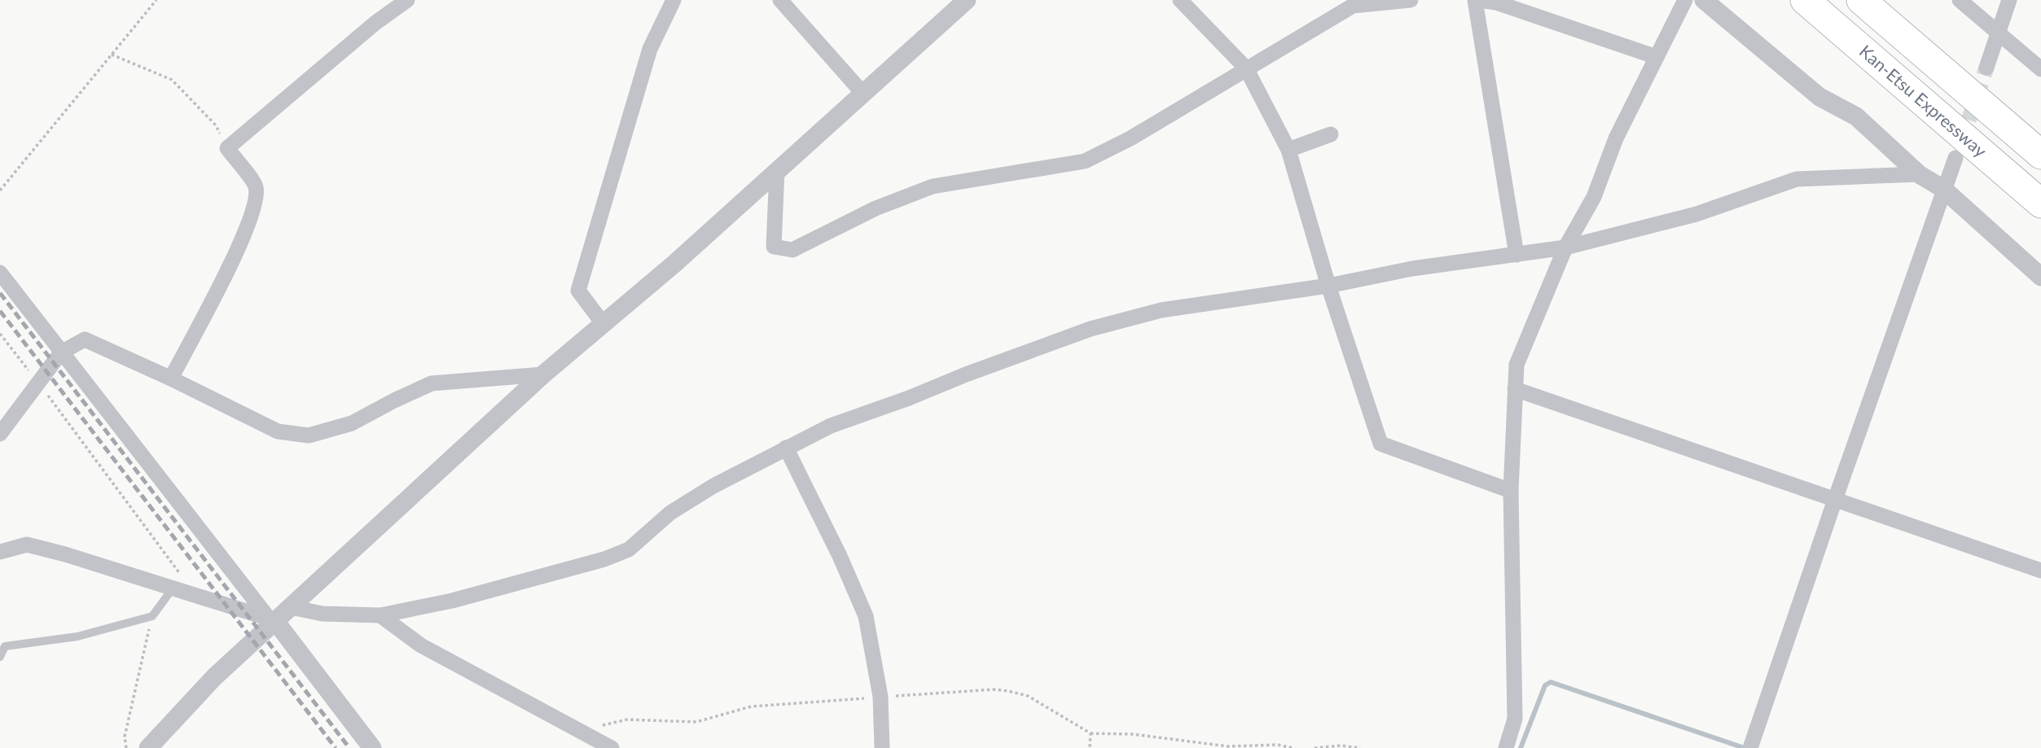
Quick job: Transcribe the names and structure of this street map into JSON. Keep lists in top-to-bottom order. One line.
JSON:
{"streets":{"highway":["Kan-Etsu Expressway"]}}
